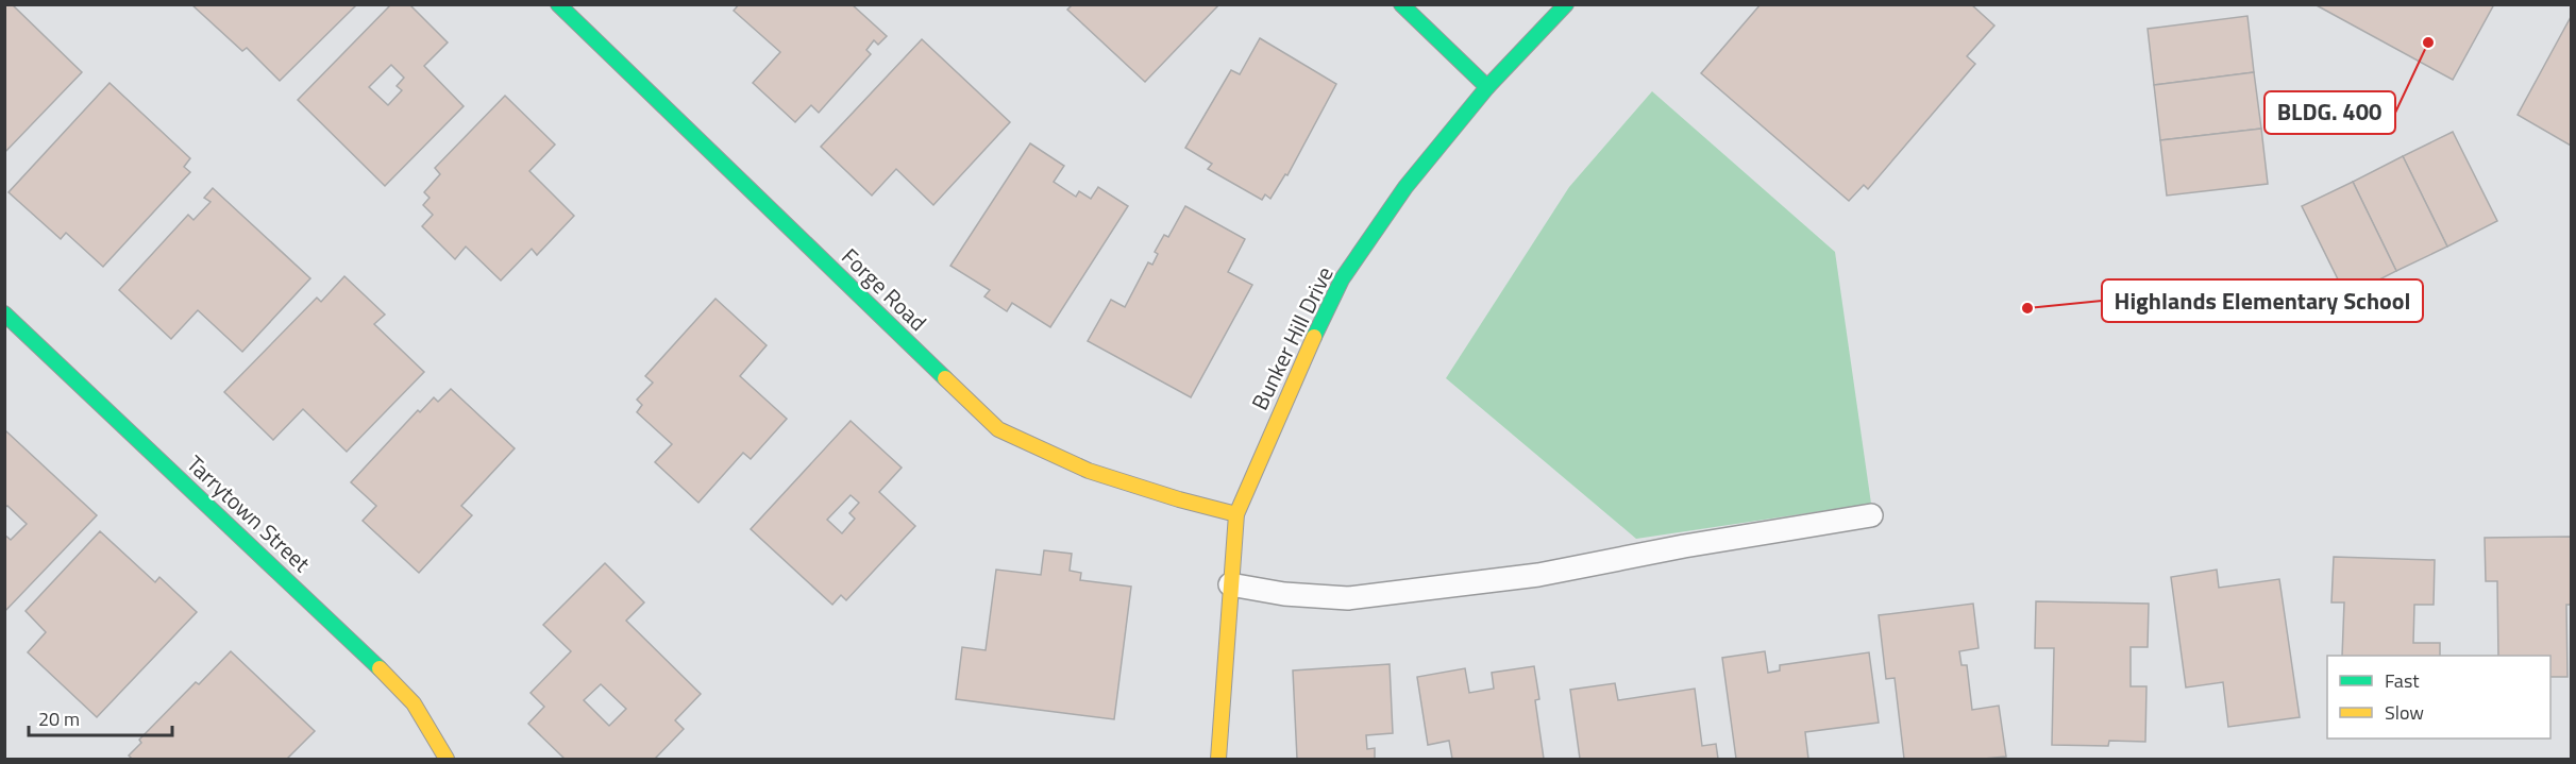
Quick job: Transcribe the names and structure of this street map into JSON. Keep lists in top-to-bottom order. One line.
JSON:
{"streets":{"street":["Forge Road","Bunker Hill Drive","Tarrytown Street"]},"crossings":[["Forge Road","Bunker Hill Drive"]],"places":["BLDG. 400","Highlands Elementary School"],"legend":["Fast","Slow"],"scale_bar":"20 m"}
